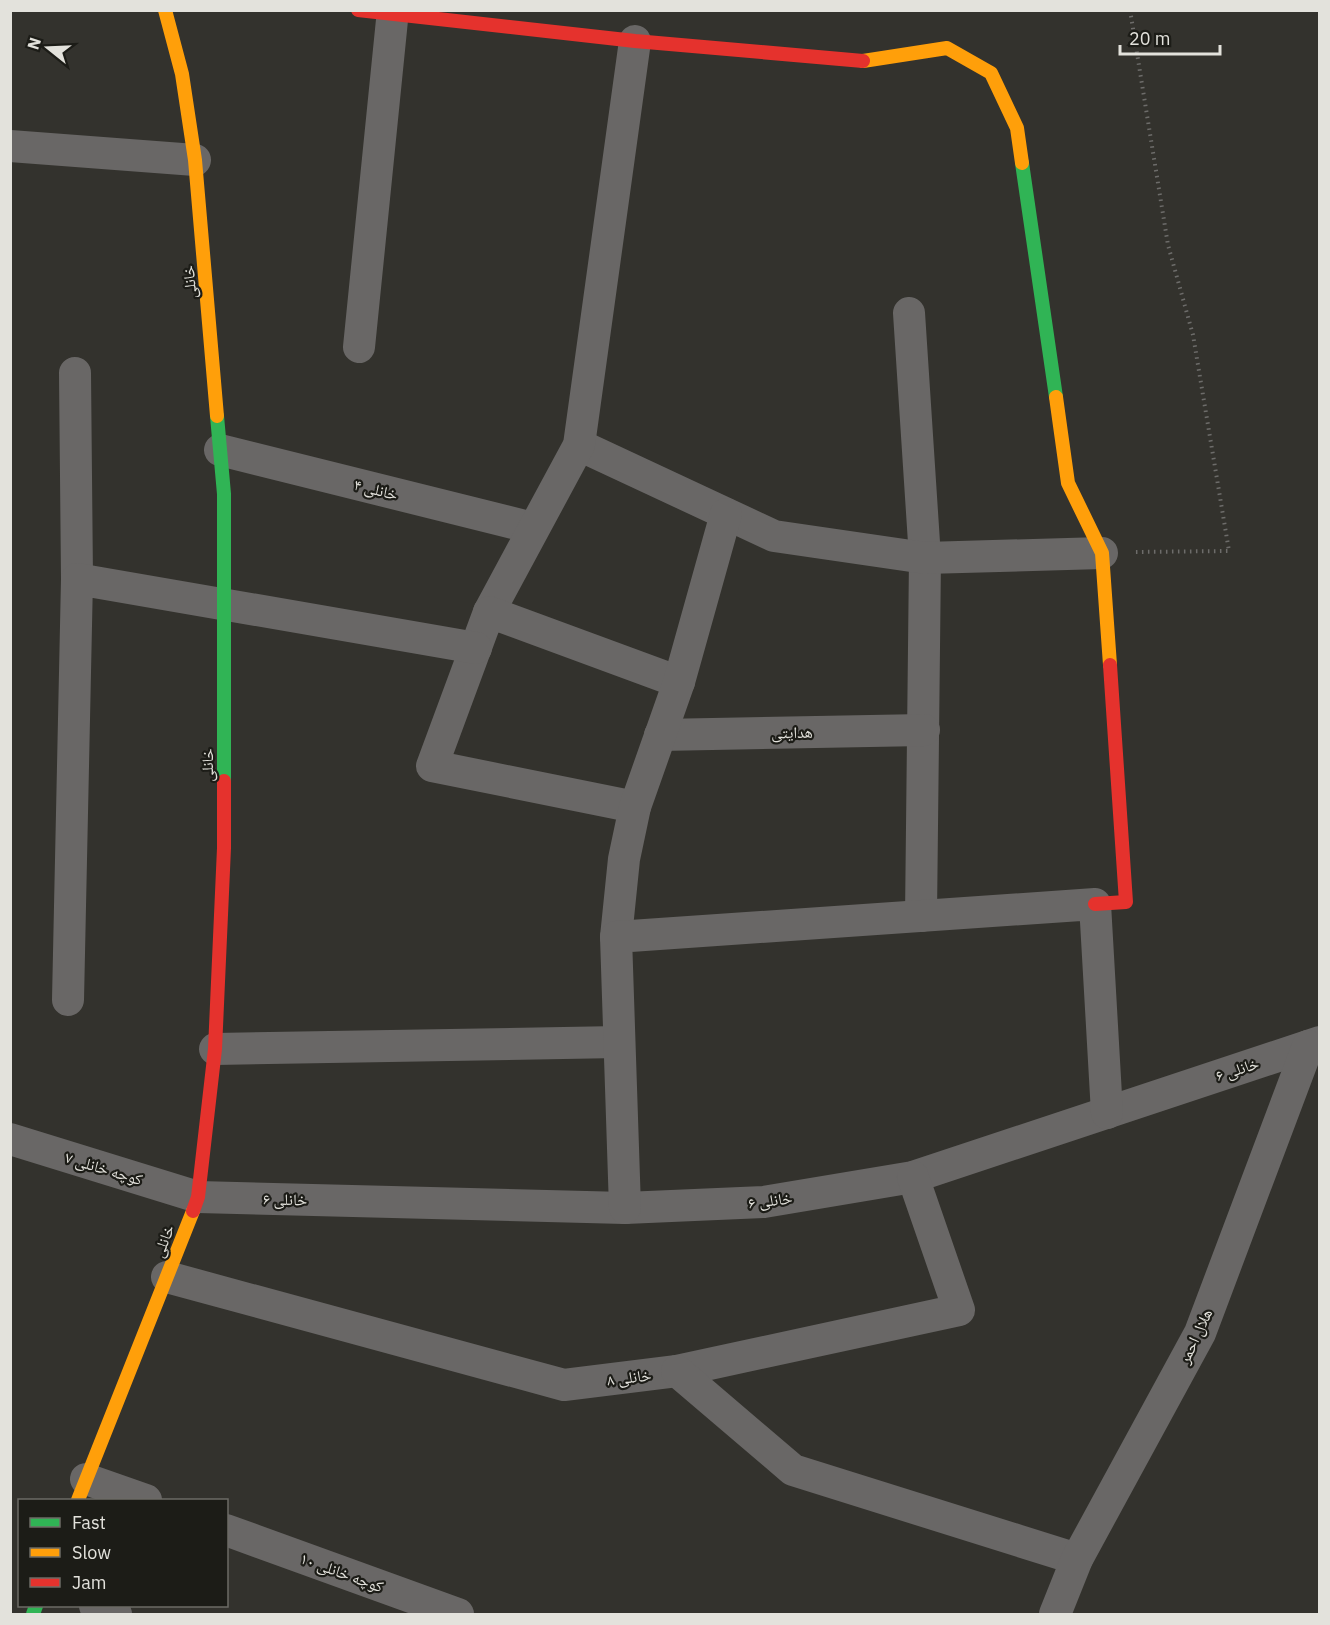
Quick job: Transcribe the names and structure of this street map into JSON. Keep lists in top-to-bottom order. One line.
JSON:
{"streets":{"main road":["خانلی"],"street":["خانلی ۴","هدایتی","خانلی ۶","کوچه خانلی ۷","هلال احمر","خانلی ۸","کوچه خانلی ۱۰"]},"crossings":[["خانلی","خانلی ۴"],["خانلی","خانلی ۶"],["خانلی","کوچه خانلی ۷"],["خانلی","خانلی ۸"],["خانلی ۶","کوچه خانلی ۷"],["خانلی ۶","هلال احمر"],["خانلی ۶","خانلی ۸"]],"legend":["Fast","Slow","Jam"],"scale_bar":"20 m","north":"left"}
